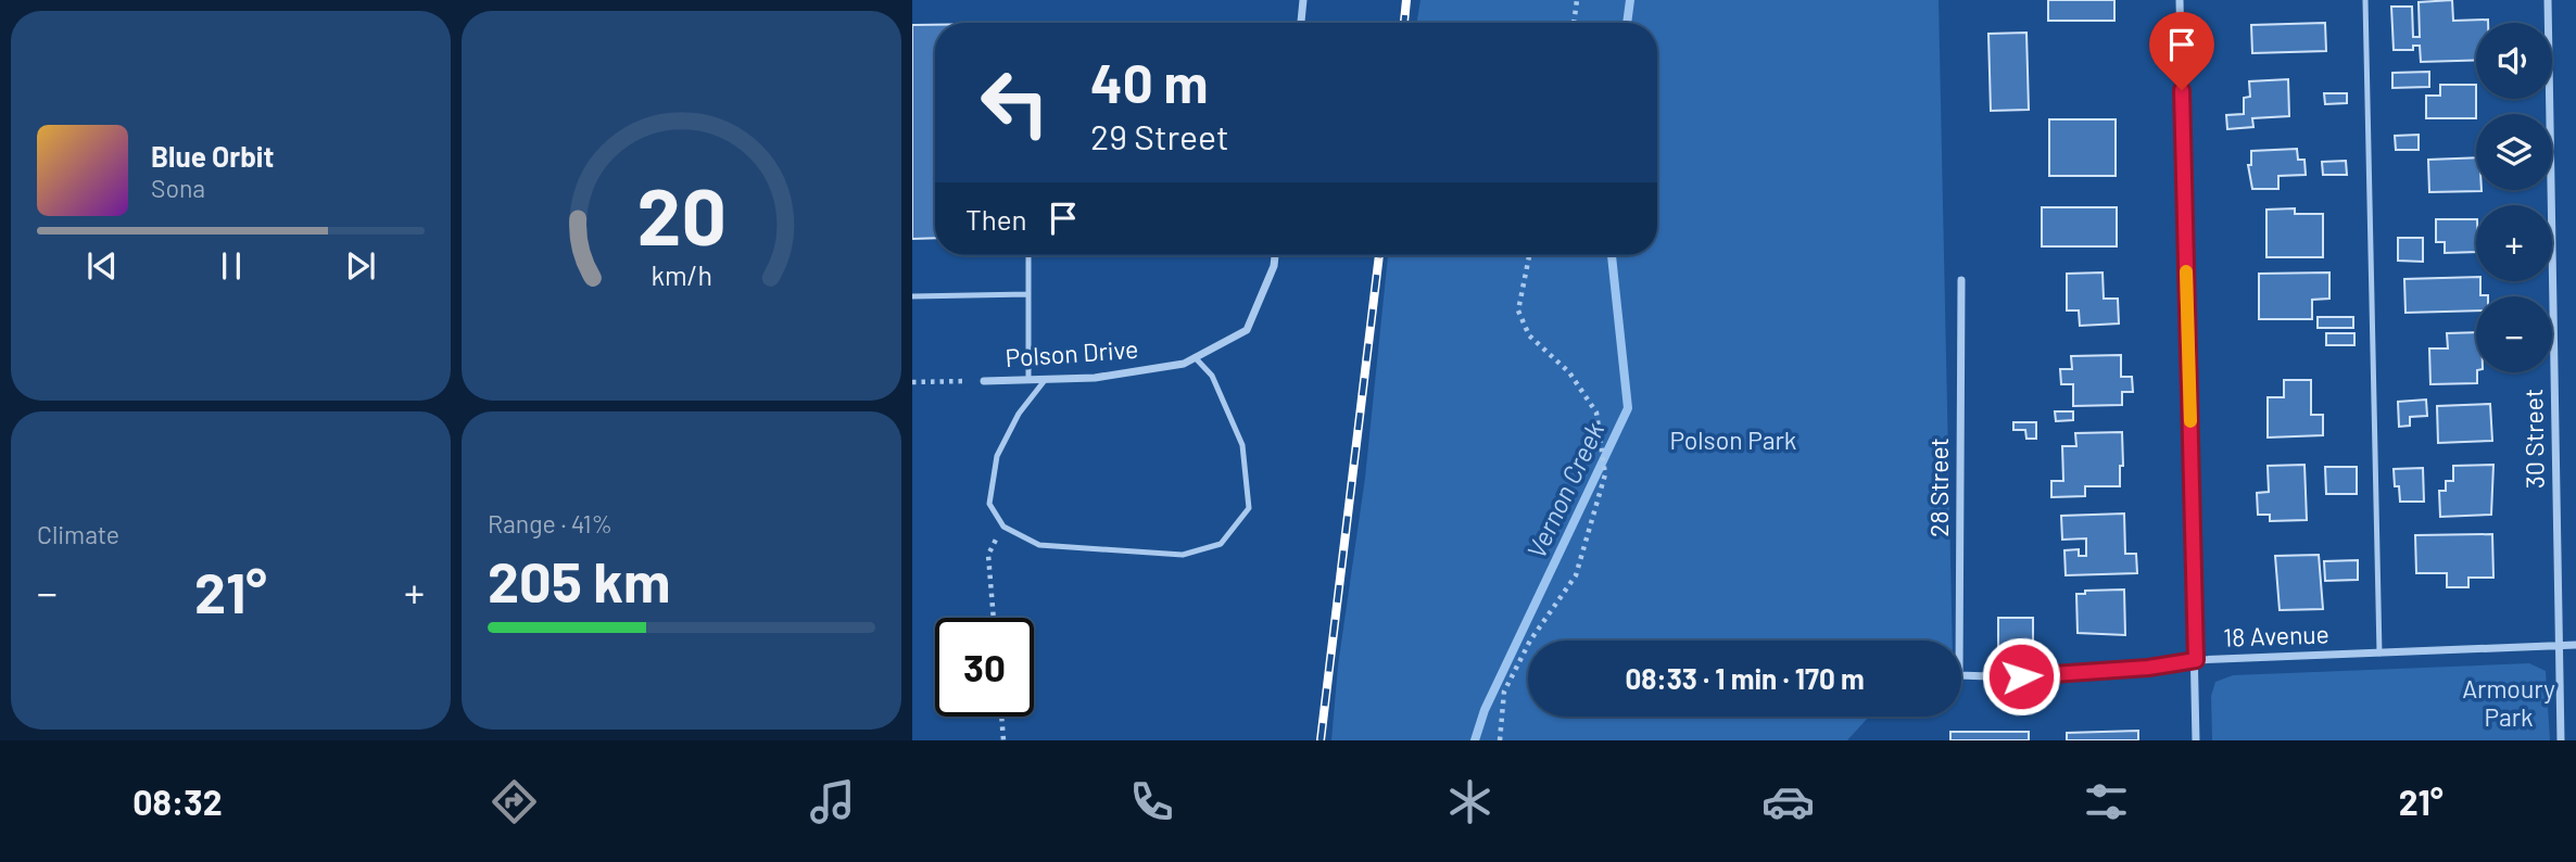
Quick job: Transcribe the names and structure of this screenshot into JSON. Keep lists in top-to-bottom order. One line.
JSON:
{"streets":{"street":["Polson Drive","30 Street","28 Street","18 Avenue"]},"crossings":[["30 Street","18 Avenue"],["28 Street","18 Avenue"]],"water":["Vernon Creek"],"parks":["Polson Park","Armoury Park"],"page":{"map_buttons":["+","−"],"turn":["40 m","29 Street"],"song":["Blue Orbit","Sona"],"then":"Then","tile":["Climate",["Range · 41%","205 km"]],"heat":["−","21°","+"],"limit":"30","trip":"08:33 · 1 min · 170 m","tabs":["08:32","21°"],"gauge":["20","km/h"]}}
